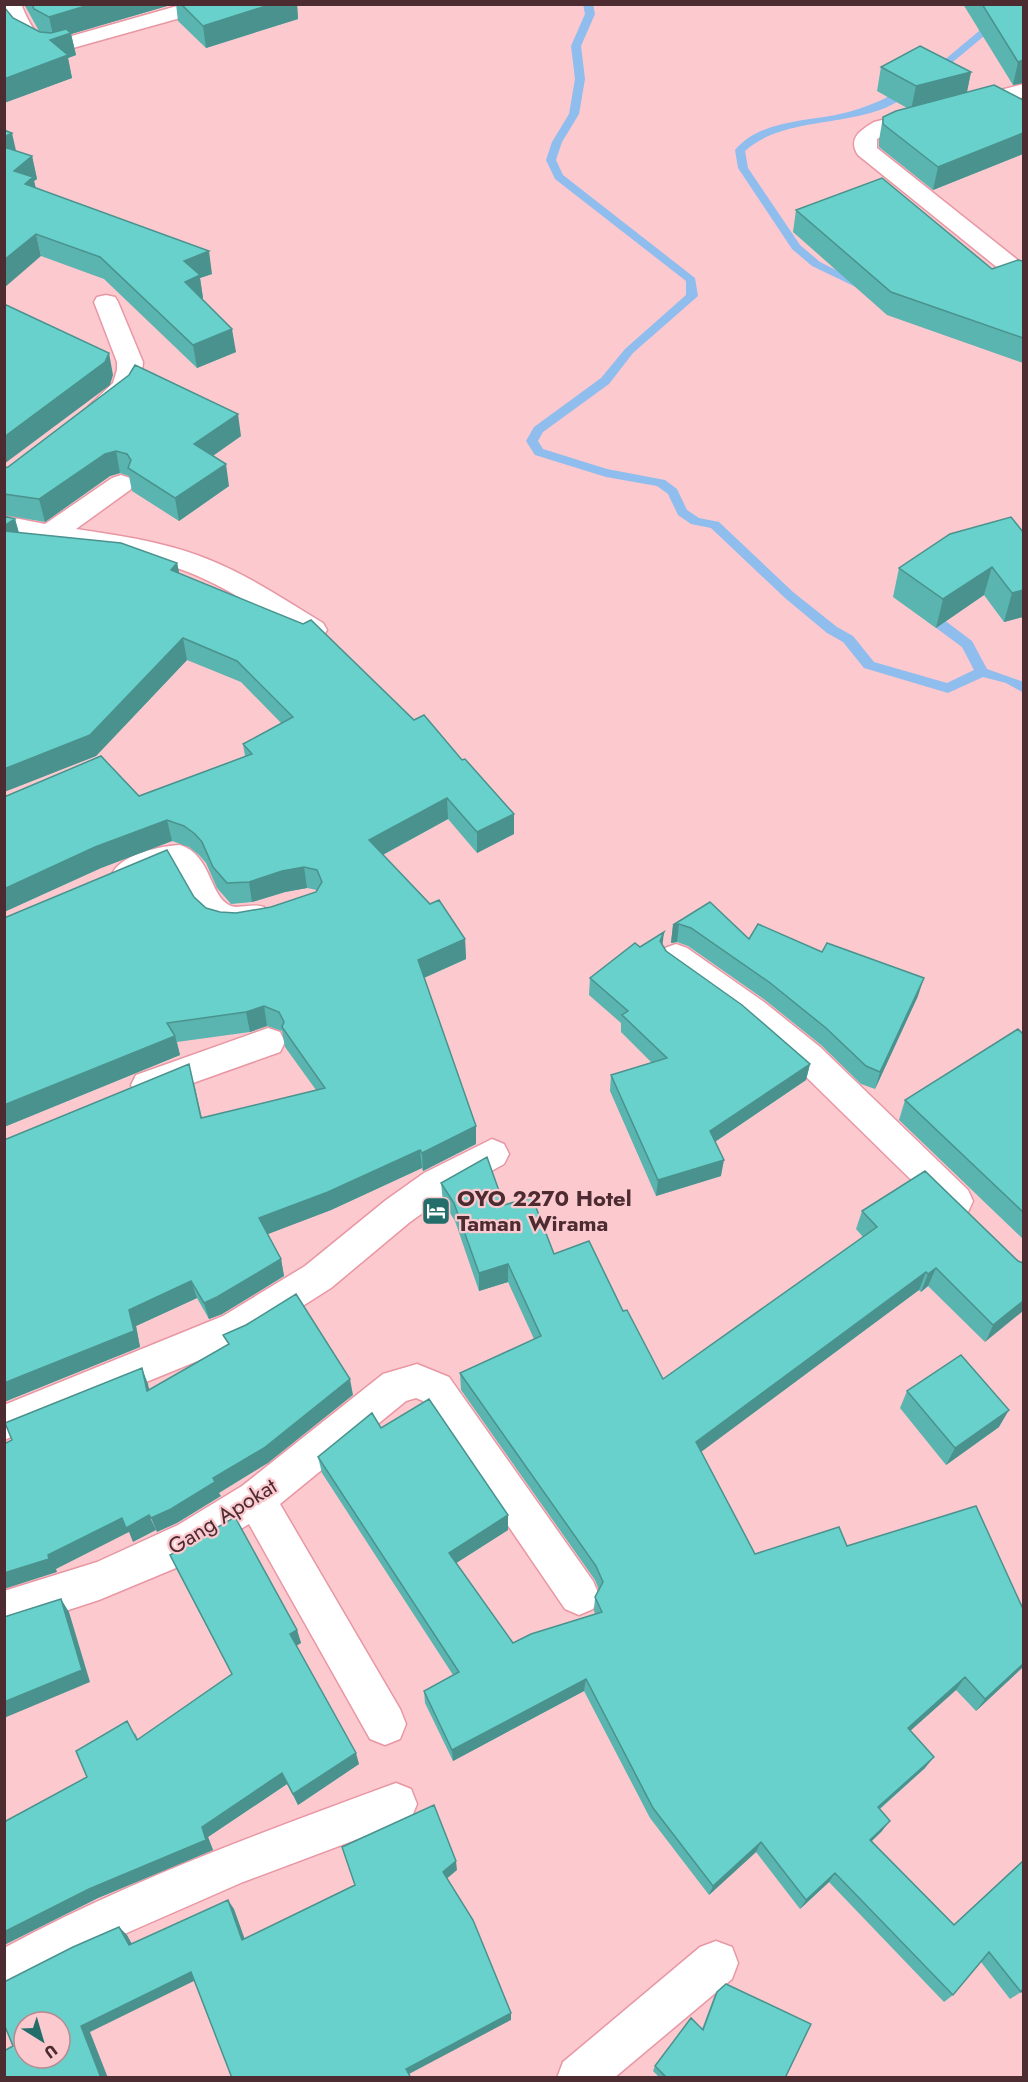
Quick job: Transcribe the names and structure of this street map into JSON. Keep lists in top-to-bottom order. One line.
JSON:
{"streets":{"street":["Gang Apokat"]},"places":{"hotel":["OYO 2270 Hotel Taman Wirama"]},"north":"bottom right"}
